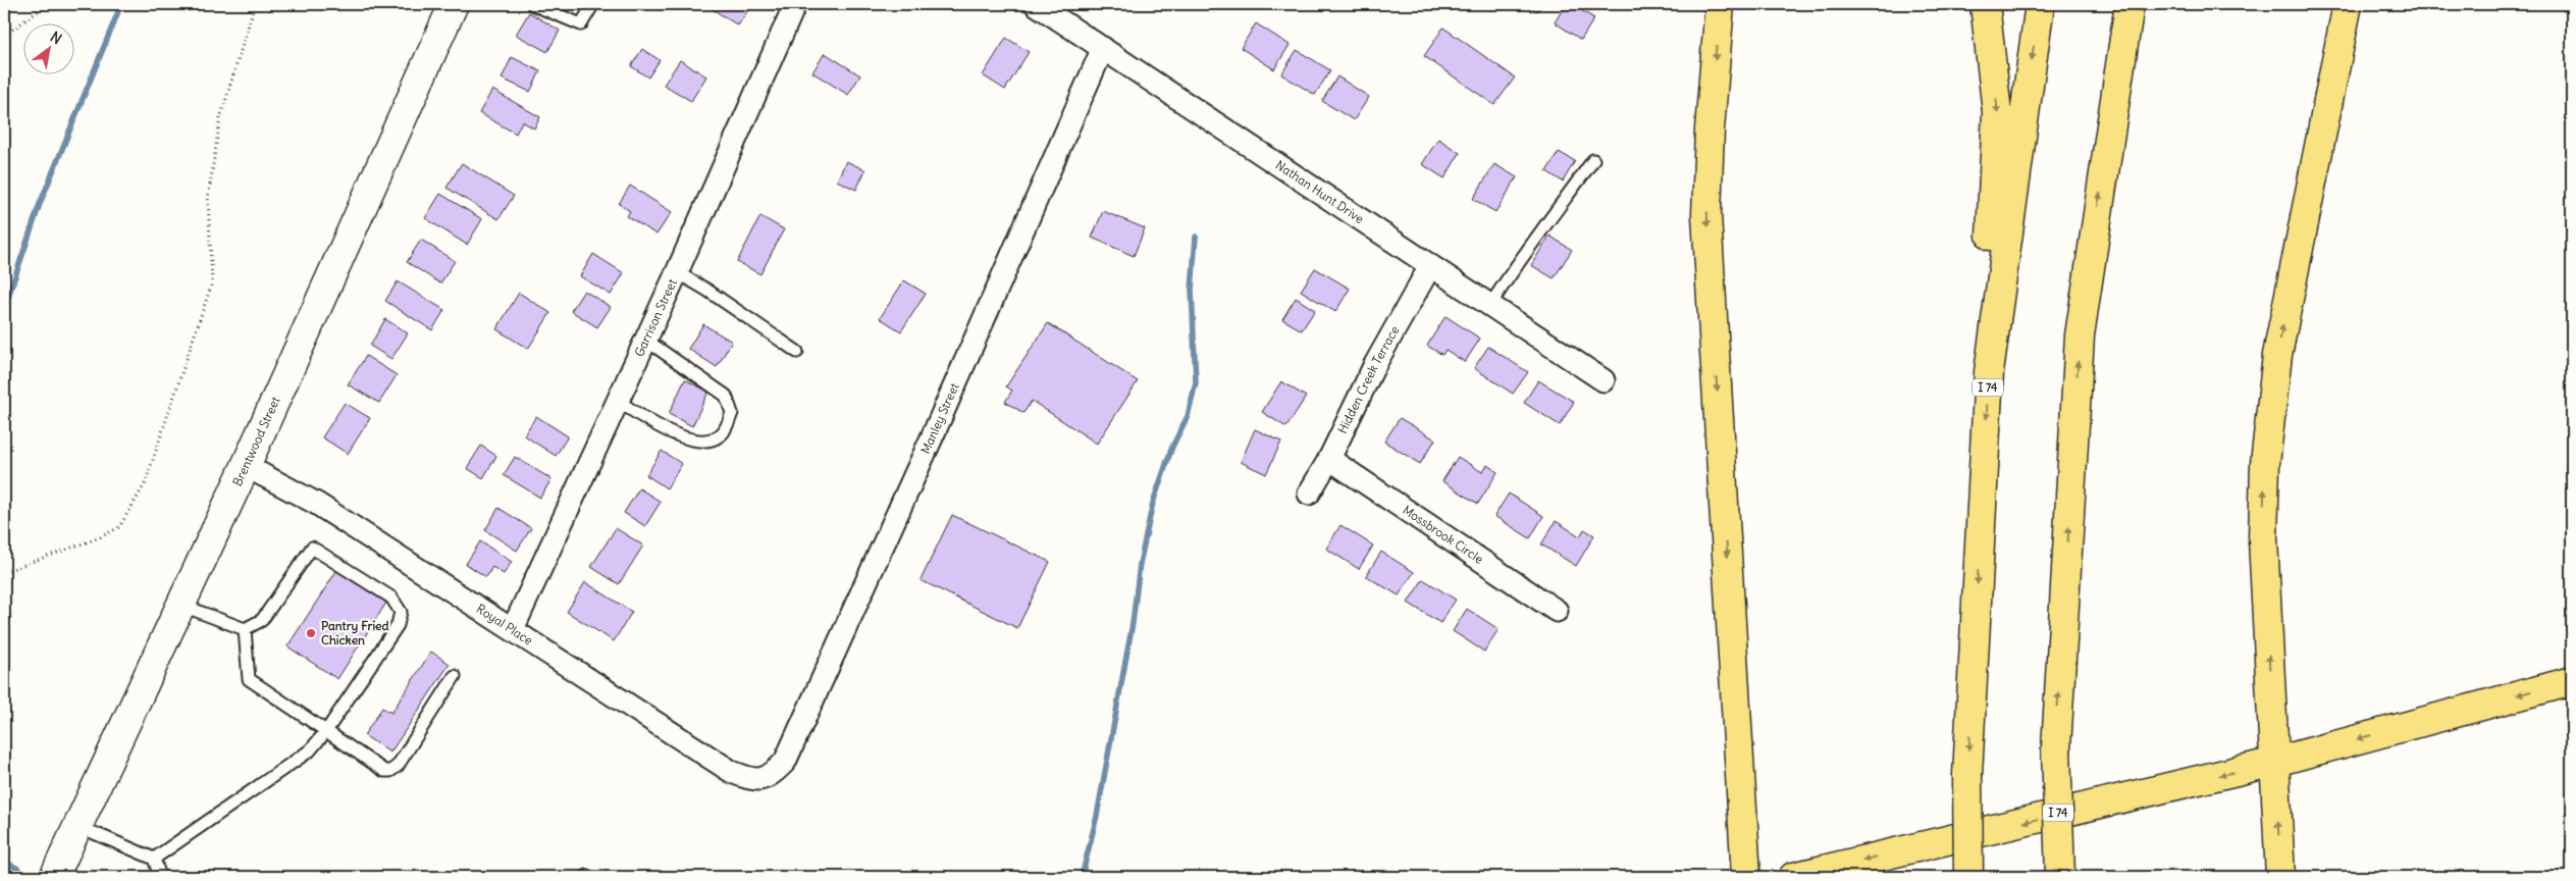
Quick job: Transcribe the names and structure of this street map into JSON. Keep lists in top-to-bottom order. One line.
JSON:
{"streets":{"highway":["I 74"],"main road":["Brentwood Street"],"street":["Nathan Hunt Drive","Garrison Street","Hidden Creek Terrace","Manley Street","Mossbrook Circle","Royal Place"]},"crossings":[["Nathan Hunt Drive","Hidden Creek Terrace"],["Nathan Hunt Drive","Manley Street"],["Garrison Street","Royal Place"],["Hidden Creek Terrace","Mossbrook Circle"],["Manley Street","Royal Place"],["Brentwood Street","Royal Place"]],"places":["Pantry Fried Chicken"],"north":"top right"}
